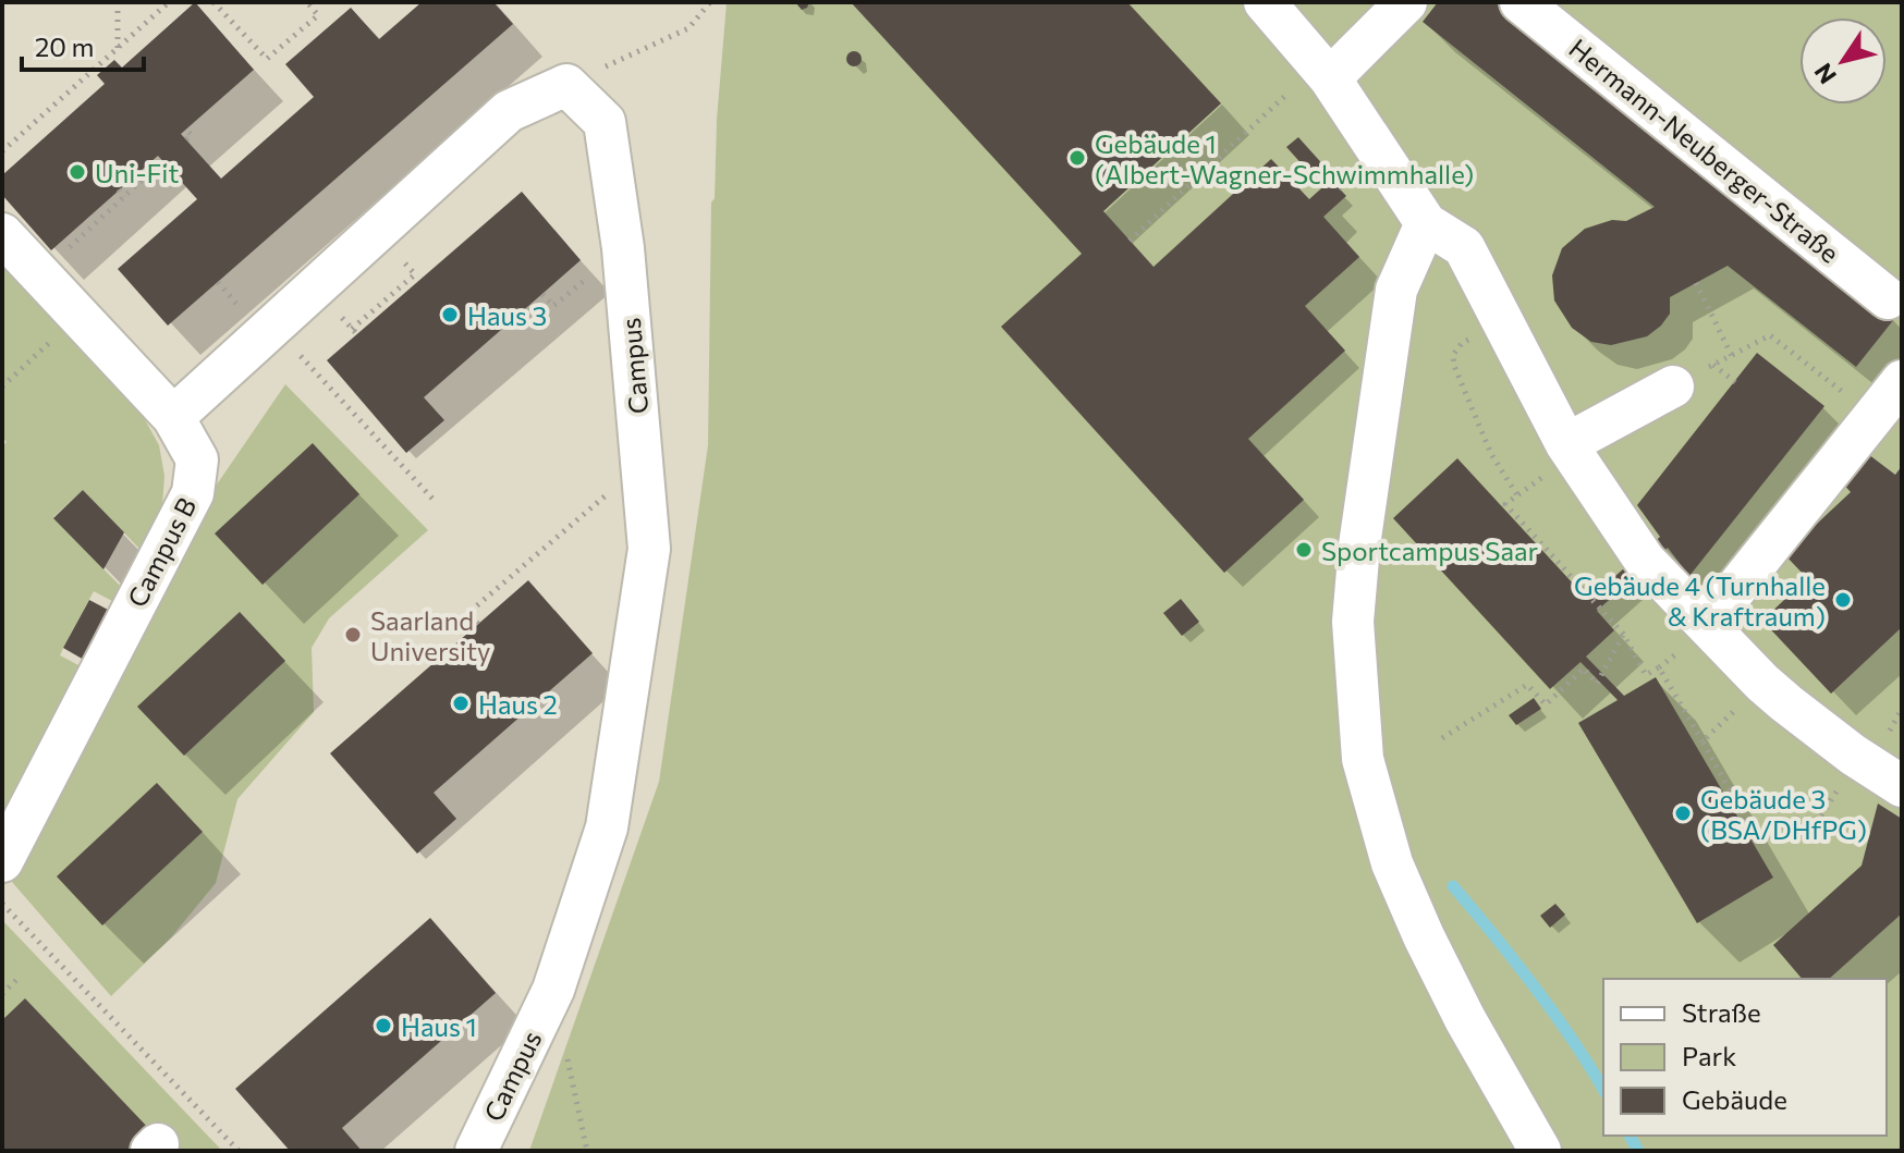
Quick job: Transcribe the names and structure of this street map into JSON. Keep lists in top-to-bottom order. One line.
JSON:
{"streets":{"street":["Hermann-Neuberger-Straße","Campus","Campus B"]},"places":["Gebäude 1 (Albert-Wagner-Schwimmhalle)","Uni-Fit","Haus 3","Sportcampus Saar","Gebäude 4 (Turnhalle & Kraftraum)","Saarland University","Haus 2","Gebäude 3 (BSA/DHfPG)","Haus 1"],"legend":["Straße","Park","Gebäude"],"scale_bar":"20 m","north":"bottom left"}
